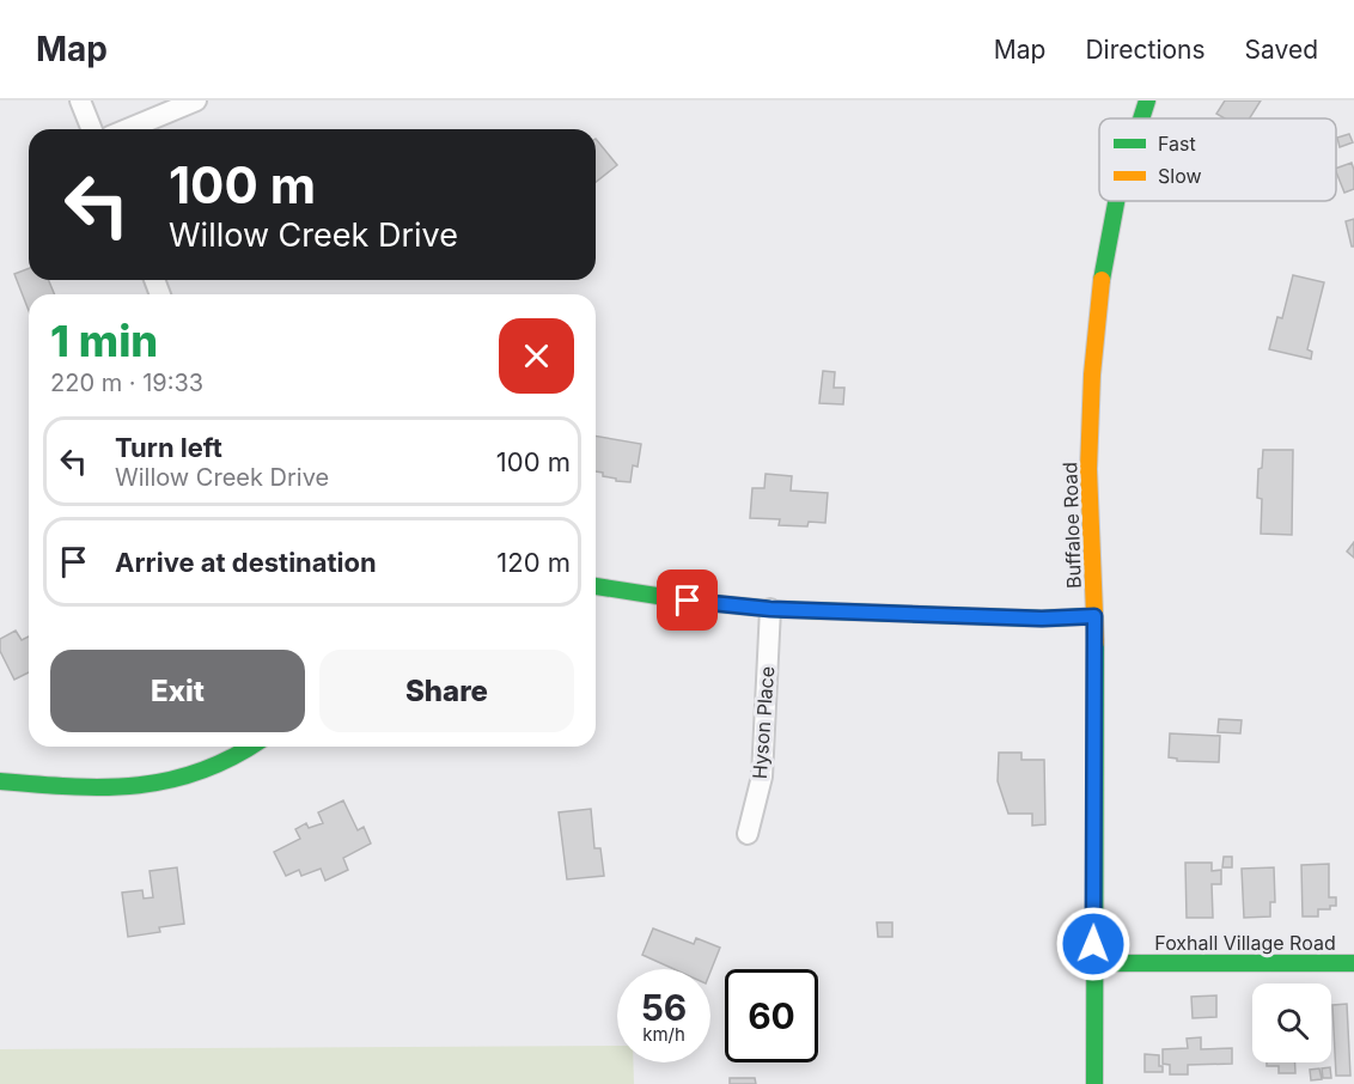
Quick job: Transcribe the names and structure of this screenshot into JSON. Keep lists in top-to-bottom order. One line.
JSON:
{"streets":{"street":["Buffaloe Road","Hyson Place","Foxhall Village Road"]},"crossings":[["Buffaloe Road","Foxhall Village Road"]],"legend":["Fast","Slow"],"page":{"header":"Map","nav":["Map","Directions","Saved"],"turn":["100 m","Willow Creek Drive"],"heading":["1 min","220 m · 19:33"],"list":[{"name":"Turn left","note":"Willow Creek Drive","value":"100 m"},{"name":"Arrive at destination","value":"120 m"}],"buttons":["Exit","Share"],"speed":"56 km/h","limit":"60"}}
